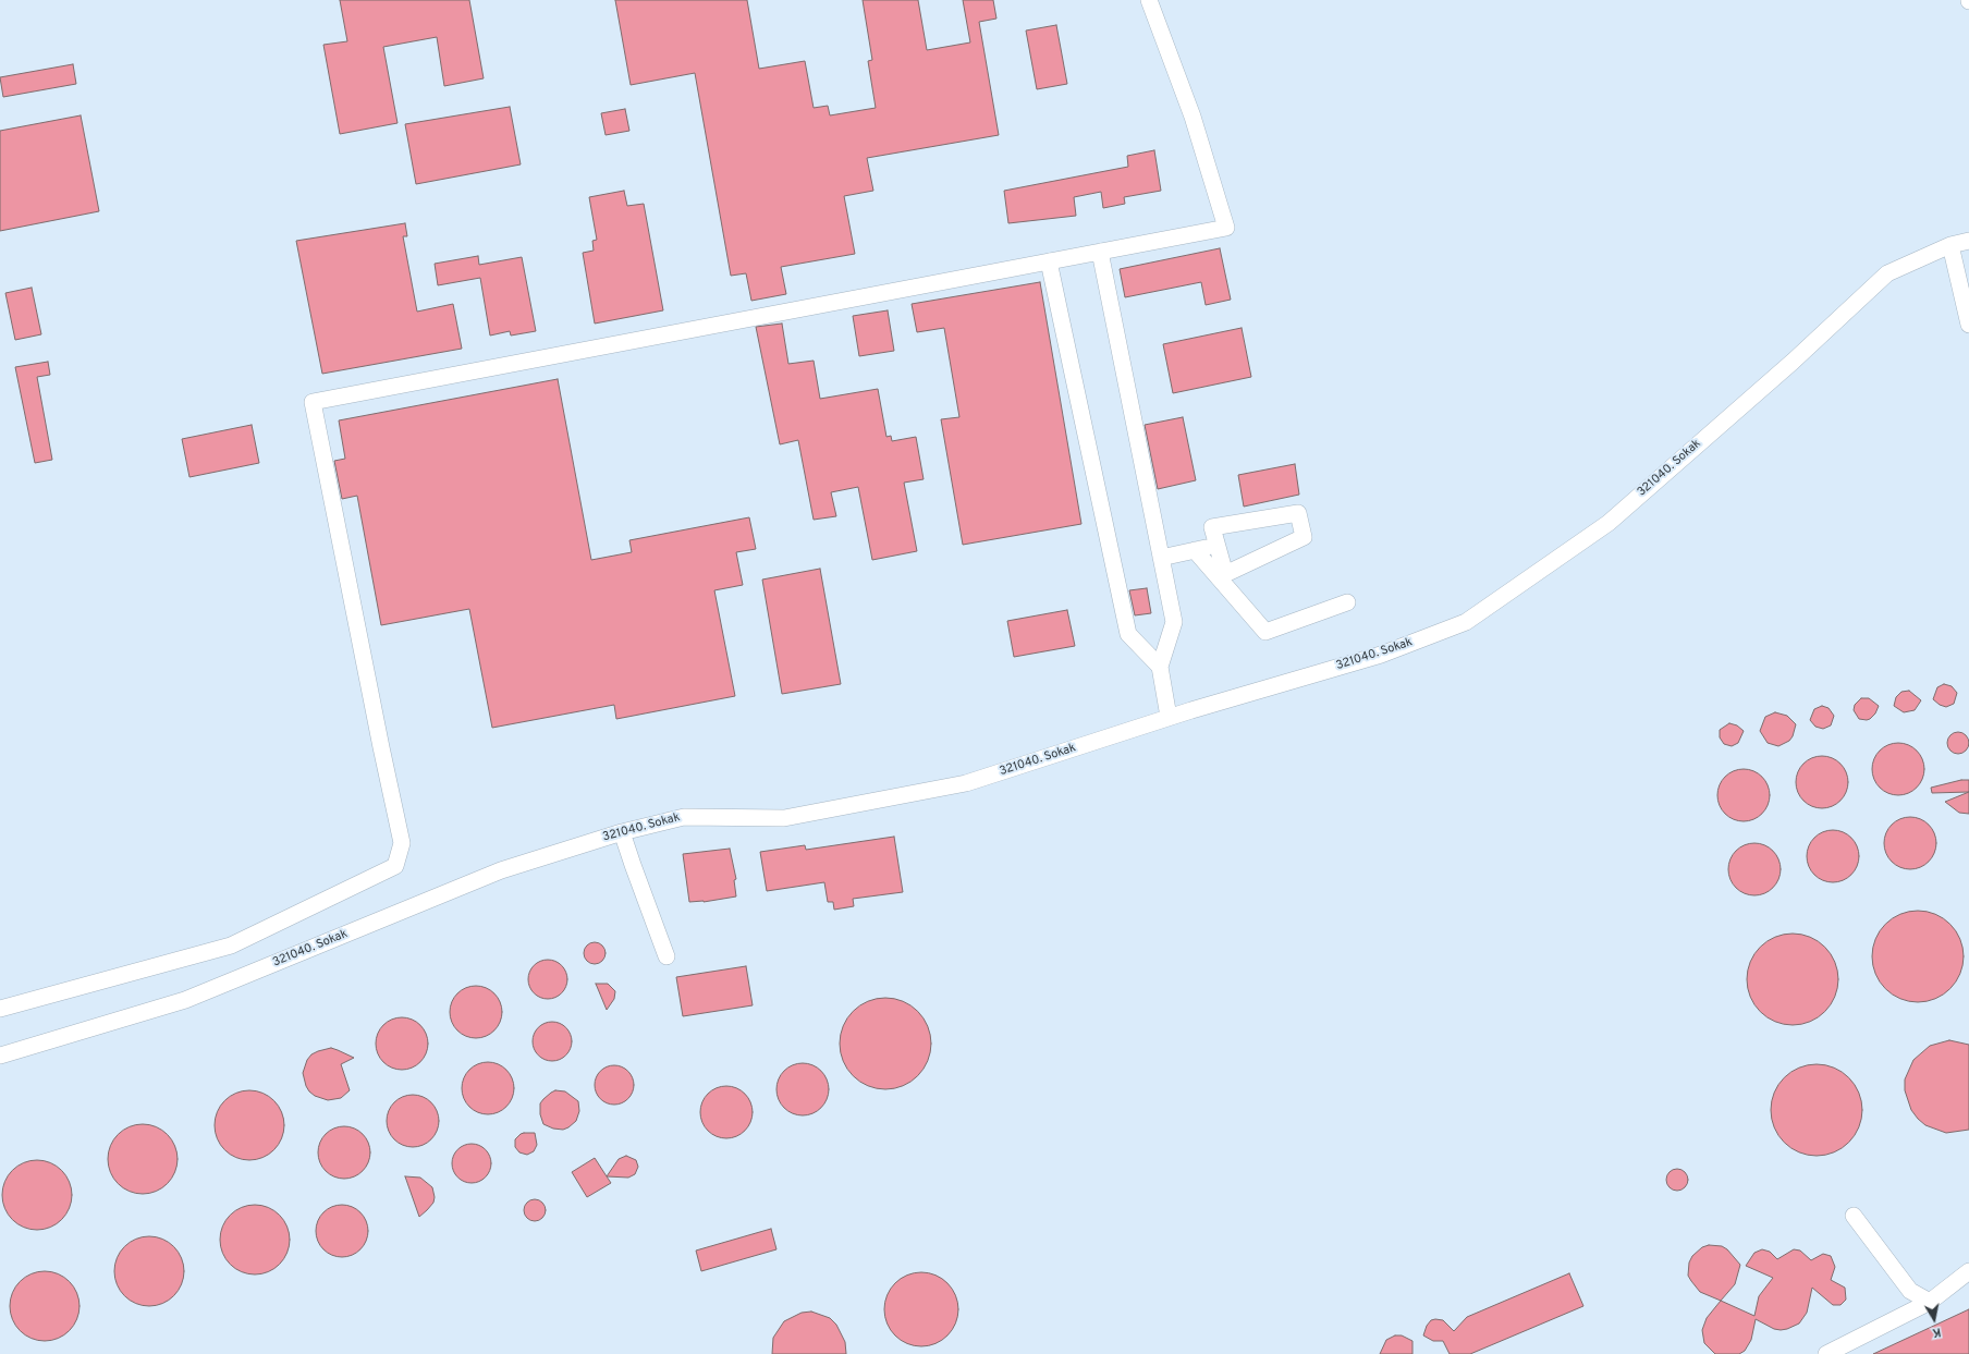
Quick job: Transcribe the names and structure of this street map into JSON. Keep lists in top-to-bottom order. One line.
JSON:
{"streets":{"street":["321040. Sokak"]},"north":"bottom"}
